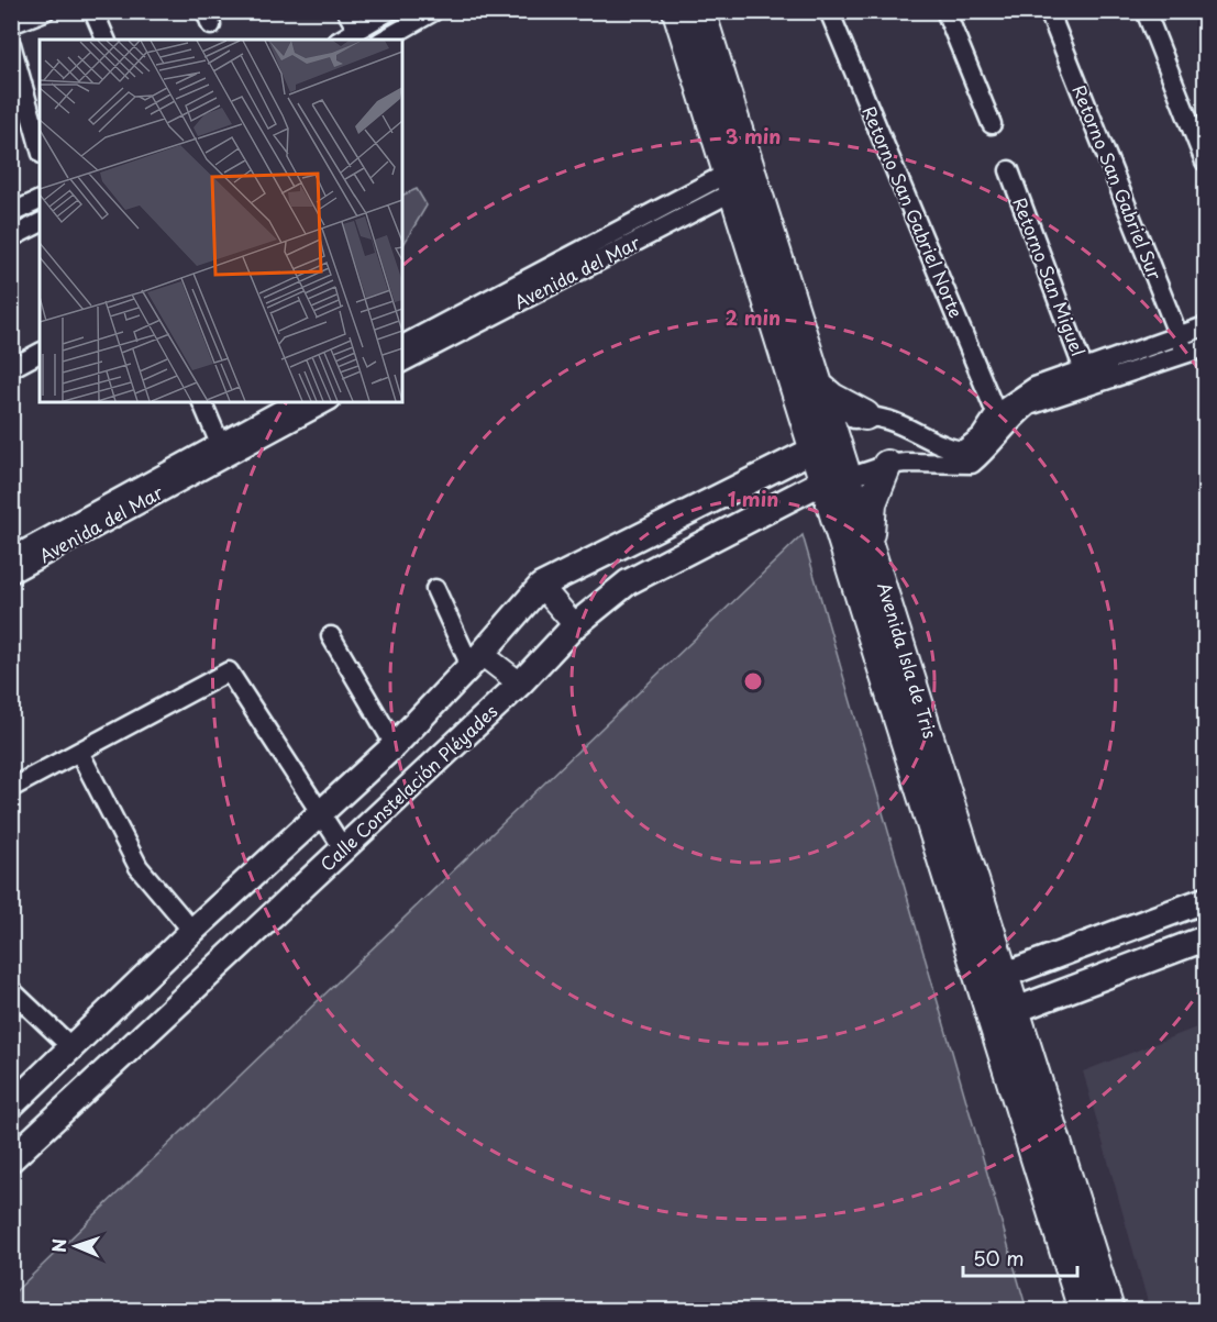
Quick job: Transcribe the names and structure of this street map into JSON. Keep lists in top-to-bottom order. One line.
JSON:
{"streets":{"main road":["Avenida Isla de Tris","Calle Constelación Pléyades"],"street":["Retorno San Gabriel Sur","Retorno San Gabriel Norte","Avenida del Mar","Retorno San Miguel"]},"crossings":[["Avenida del Mar","Avenida Isla de Tris"],["Avenida Isla de Tris","Calle Constelación Pléyades"]],"scale_bar":"50 m","north":"left","rings":["3 min","2 min","1 min"]}
